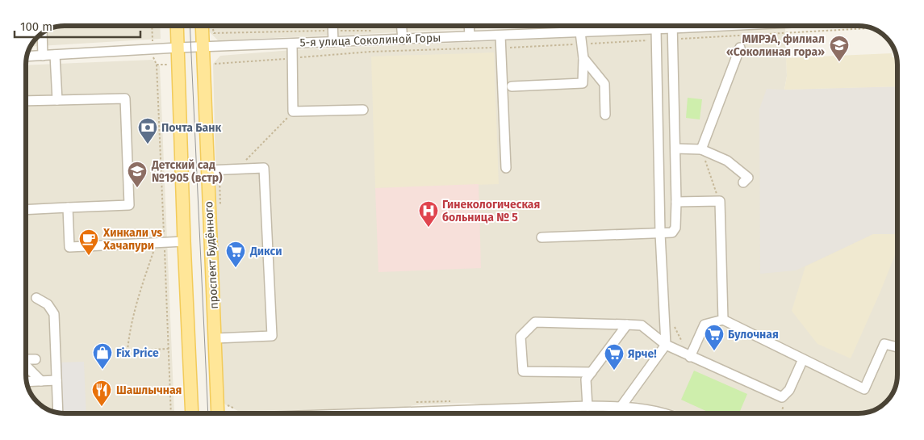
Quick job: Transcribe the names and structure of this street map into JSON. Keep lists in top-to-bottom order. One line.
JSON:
{"streets":{"main road":["проспект Будённого"],"street":["5-я улица Соколиной Горы"]},"crossings":[["5-я улица Соколиной Горы","проспект Будённого"]],"places":{"school or university":["МИРЭА, филиал «Соколиная гора»","Детский сад №1905 (встр)"],"bank":["Почта Банк"],"hospital":["Гинекологическая больница № 5"],"cafe":["Хинкали vs Хачапури"],"supermarket":["Дикси","Булочная","Ярче!"],"shop":["Fix Price"],"restaurant":["Шашлычная"]},"scale_bar":"100 m"}
